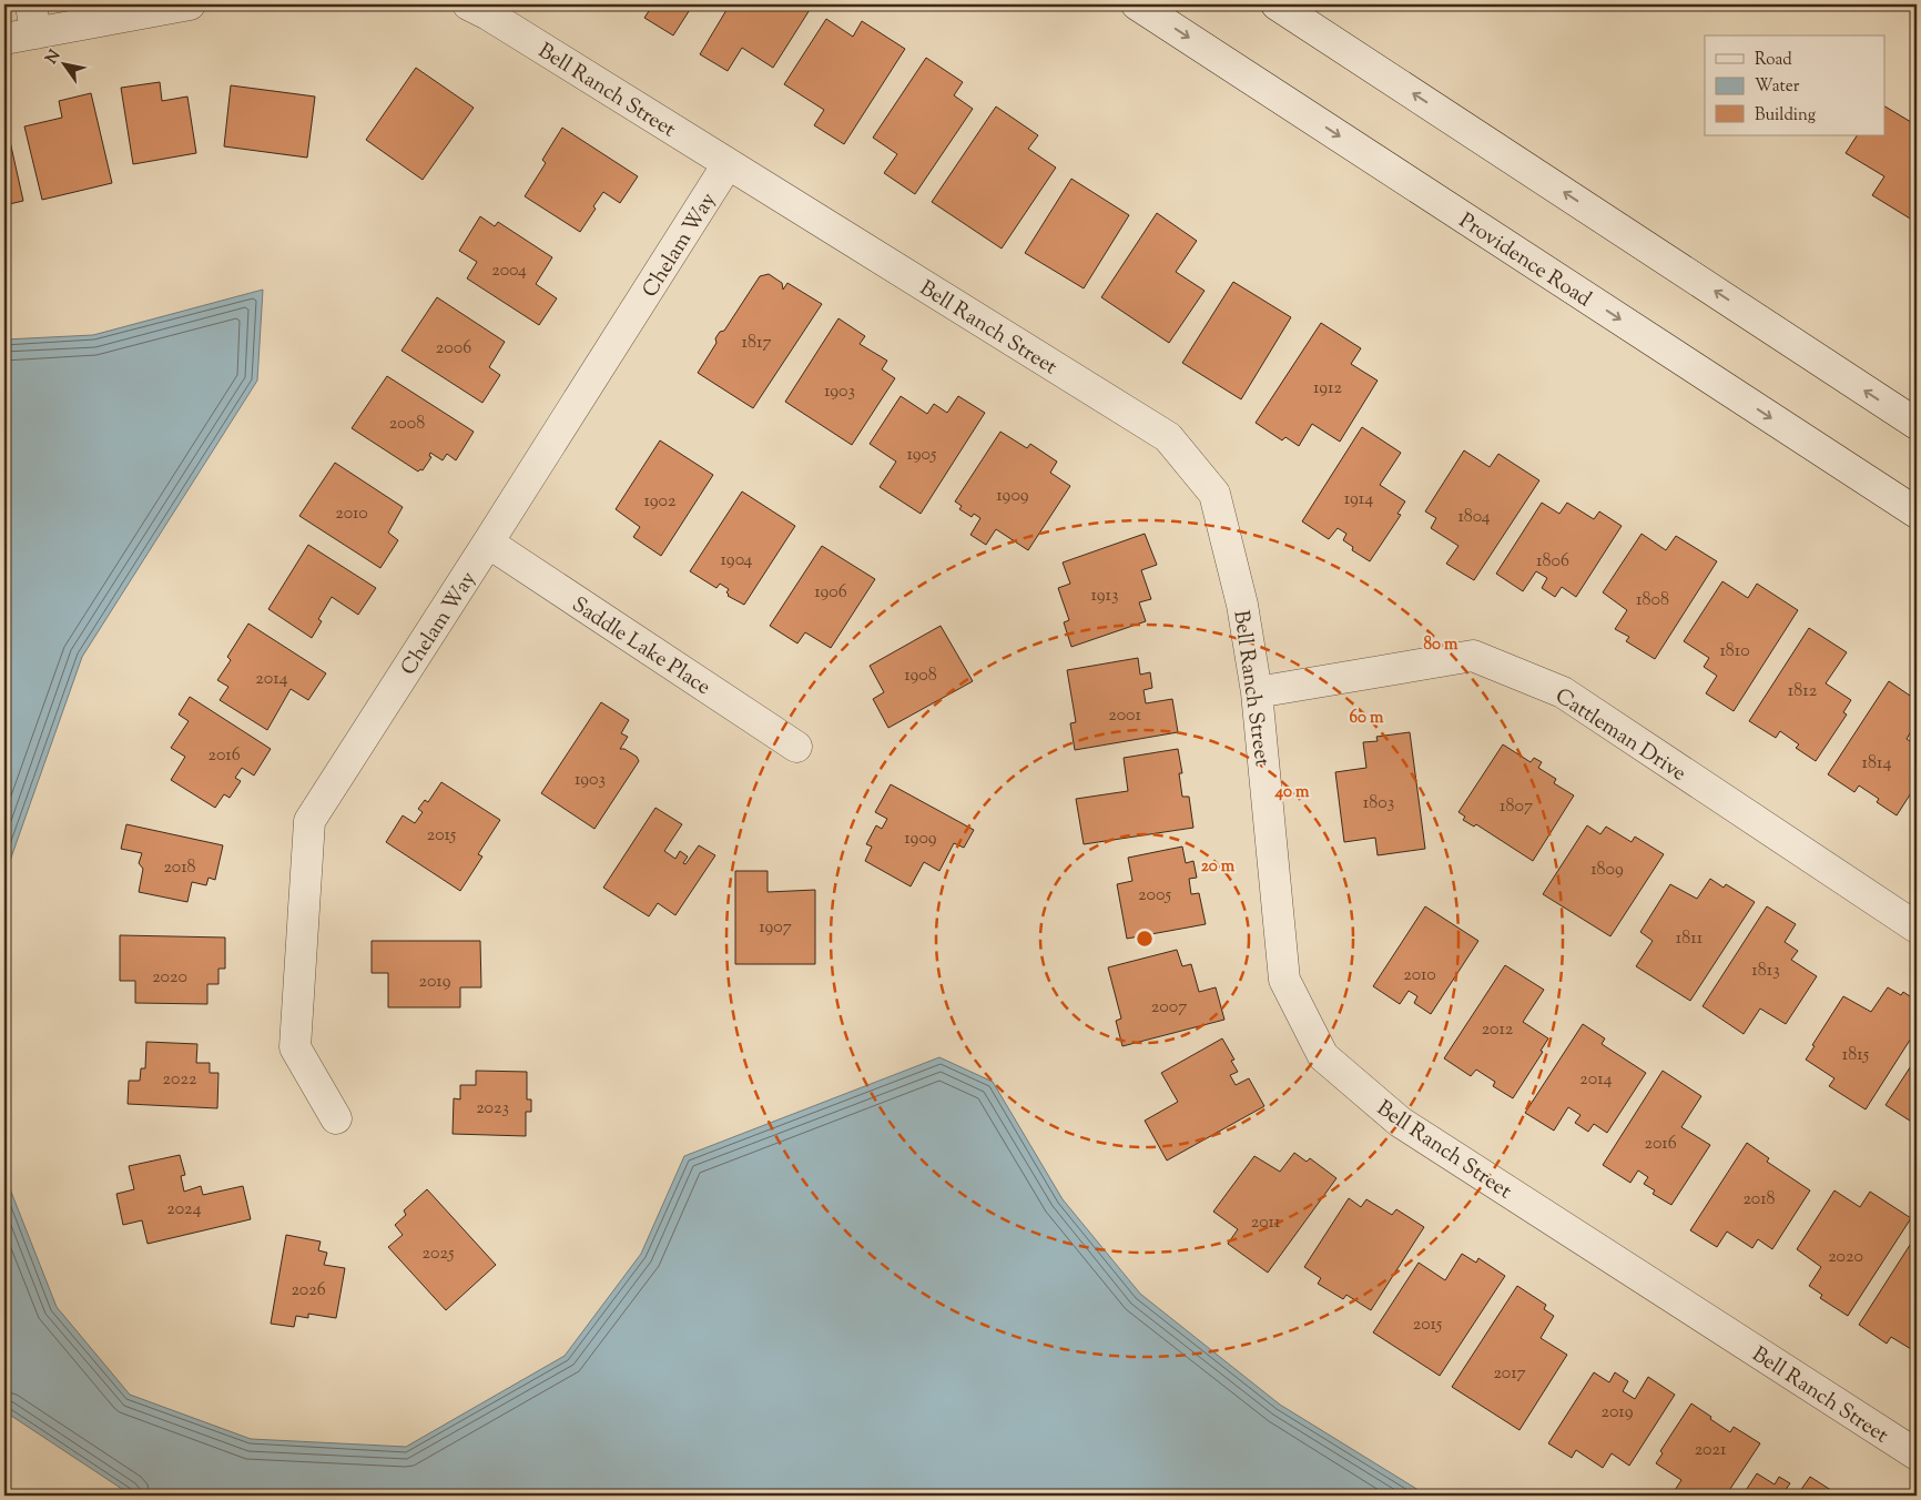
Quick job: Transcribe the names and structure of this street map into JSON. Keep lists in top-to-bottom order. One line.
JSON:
{"streets":{"street":["Bell Ranch Street","Chelam Way","Providence Road","Saddle Lake Place","Cattleman Drive"]},"crossings":[["Bell Ranch Street","Chelam Way"],["Bell Ranch Street","Cattleman Drive"],["Chelam Way","Saddle Lake Place"]],"house_numbers":["2004","1817","2006","1912","1903","2008","1905","1909","1914","1902","2010","1804","1904","1806","1906","1913","1808","1810","1908","2014","1812","2001","2016","1814","1903","1803","1807","2015","1909","2018","1809","2005","1907","1811","1813","2010","2020","2019","2007","2012","1815","2022","2014","2023","2016","2018","2024","2011","2025","2020","2026","2015","2017","2019","2021"],"legend":["Road","Water","Building"],"north":"top left","rings":["80 m","60 m","40 m","20 m"]}
